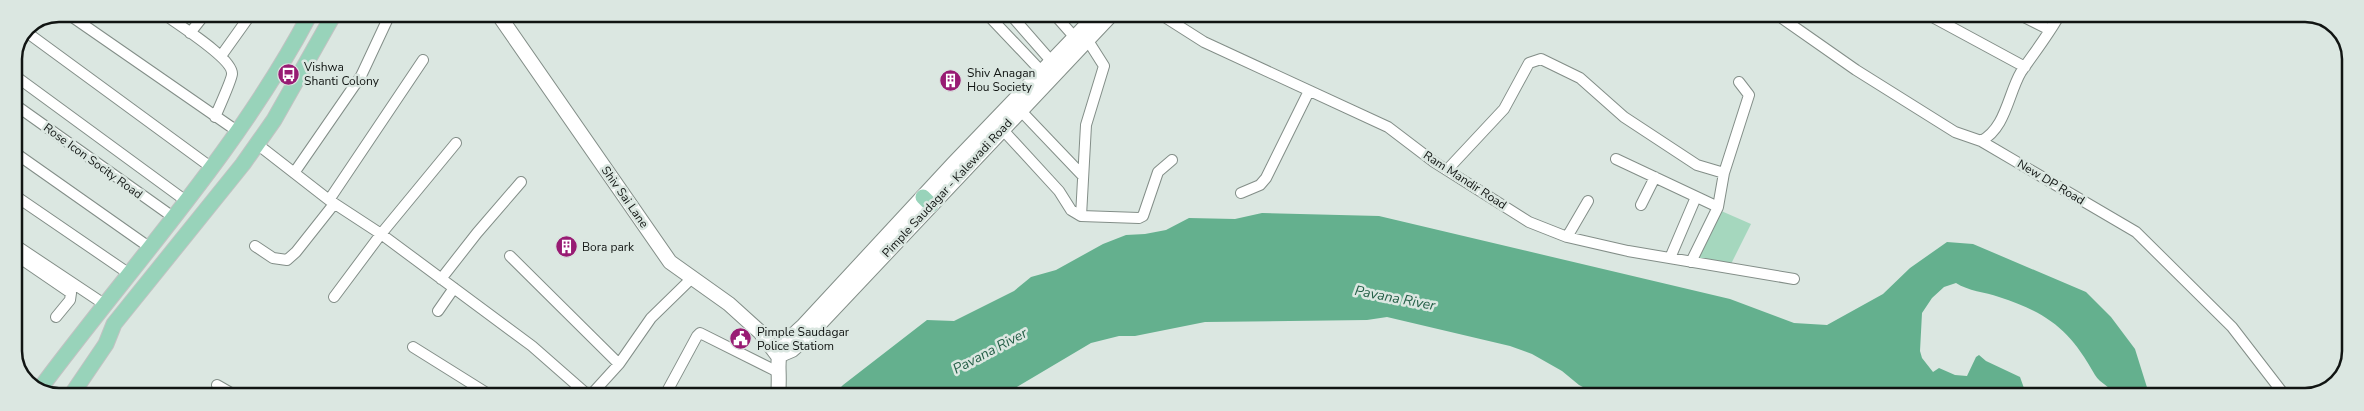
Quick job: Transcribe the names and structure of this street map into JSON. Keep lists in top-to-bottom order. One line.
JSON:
{"streets":{"main road":["Pimple Saudagar - Kalewadi Road","Shiv Sai Lane"],"street":["Rose Icon Socity Road","Ram Mandir Road","New DP Road"]},"crossings":[["Pimple Saudagar - Kalewadi Road","Shiv Sai Lane"]],"water":["Pavana River"],"places":{"bus stop":["Vishwa Shanti Colony"],"building":["Shiv Anagan Hou Society","Bora park"],"public building":["Pimple Saudagar Police Statiom"]}}
